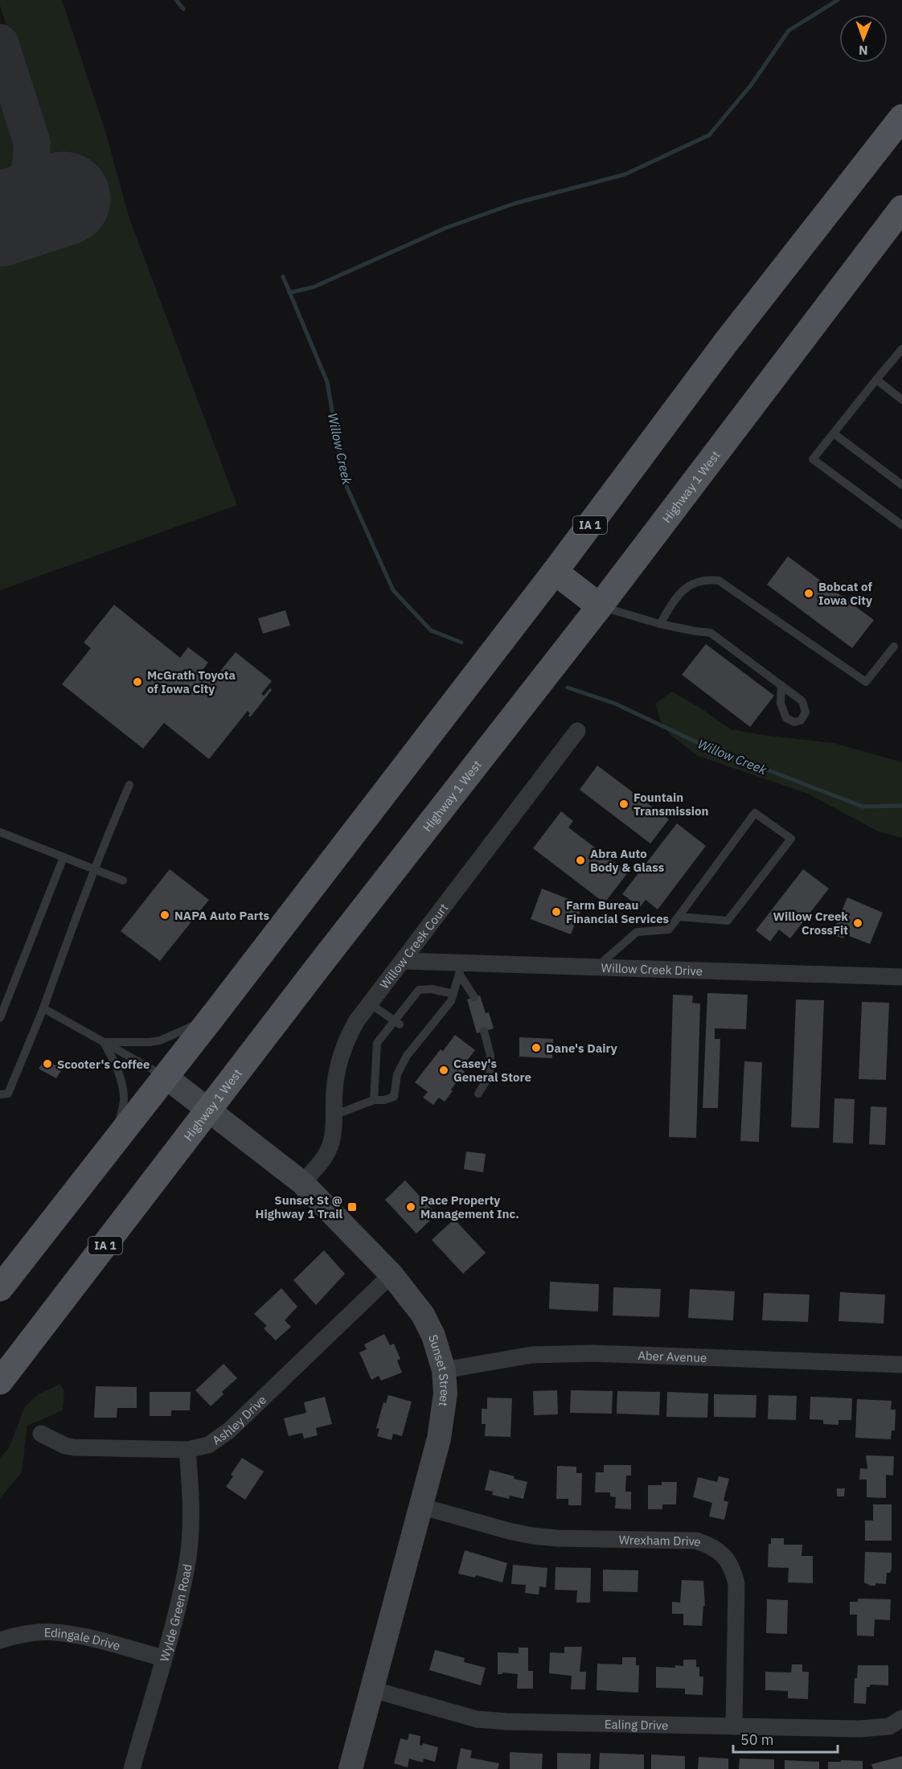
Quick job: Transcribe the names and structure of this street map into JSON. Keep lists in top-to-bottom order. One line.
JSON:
{"streets":{"main road":["Highway 1 West","IA 1"],"street":["Willow Creek Court","Willow Creek Drive","Aber Avenue","Sunset Street","Ashley Drive","Wrexham Drive","Wylde Green Road","Edingale Drive","Ealing Drive"]},"crossings":[["Highway 1 West","Sunset Street"],["IA 1","Sunset Street"],["Willow Creek Court","Willow Creek Drive"],["Willow Creek Court","Sunset Street"],["Aber Avenue","Sunset Street"],["Sunset Street","Ashley Drive"],["Sunset Street","Wrexham Drive"],["Sunset Street","Ealing Drive"],["Ashley Drive","Wylde Green Road"],["Wrexham Drive","Ealing Drive"],["Wylde Green Road","Edingale Drive"]],"water":["Willow Creek"],"places":{"other":["Bobcat of Iowa City","McGrath Toyota of Iowa City","Fountain Transmission","Abra Auto Body & Glass","Farm Bureau Financial Services","NAPA Auto Parts","Willow Creek CrossFit","Dane's Dairy","Scooter's Coffee","Casey's General Store","Pace Property Management Inc."],"transit":["Sunset St @ Highway 1 Trail"]},"scale_bar":"50 m","north":"bottom"}
